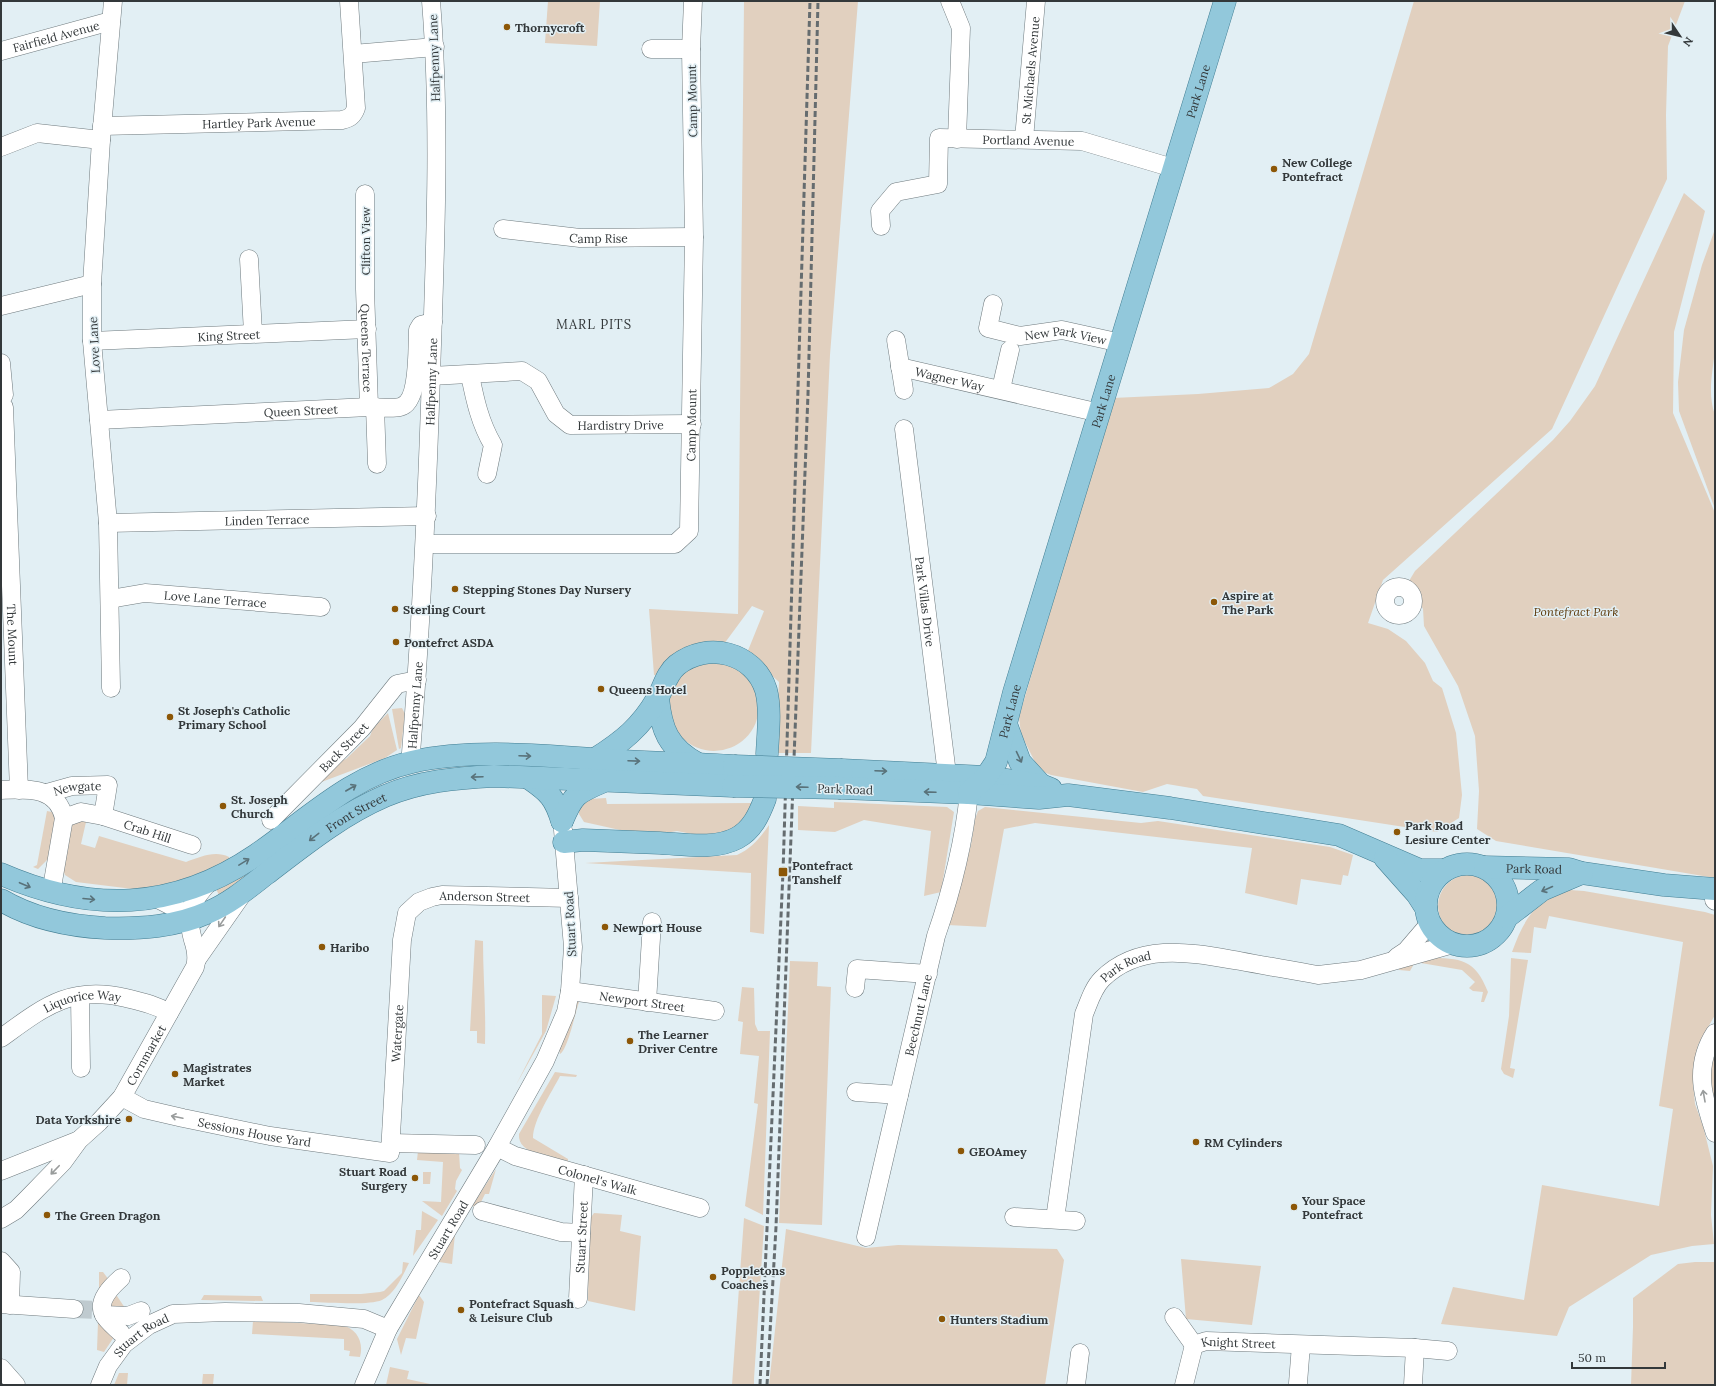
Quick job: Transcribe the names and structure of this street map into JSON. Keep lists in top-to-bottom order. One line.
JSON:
{"streets":{"main road":["Park Lane","Park Road","Front Street"],"street":["Fairfield Avenue","Halfpenny Lane","St Michaels Avenue","Camp Mount","Hartley Park Avenue","Portland Avenue","Camp Rise","Clifton View","King Street","New Park View","Love Lane","Queens Terrace","Wagner Way","Queen Street","Hardistry Drive","Linden Terrace","Love Lane Terrace","Park Villas Drive","The Mount","Back Street","Newgate","Crab Hill","Anderson Street","Stuart Road","Newport Street","Liquorice Way","Beechnut Lane","Watergate","Cornmarket","Sessions House Yard","Colonel's Walk","Stuart Street","Knight Street"]},"crossings":[["Fairfield Avenue","Love Lane"],["Halfpenny Lane","Camp Mount"],["Halfpenny Lane","Queen Street"],["Halfpenny Lane","Hardistry Drive"],["Halfpenny Lane","Linden Terrace"],["Halfpenny Lane","Back Street"],["Halfpenny Lane","Front Street"],["St Michaels Avenue","Portland Avenue"],["Park Lane","Portland Avenue"],["Park Lane","New Park View"],["Park Lane","Wagner Way"],["Park Lane","Park Road"],["Park Lane","Beechnut Lane"],["Camp Mount","Camp Rise"],["Camp Mount","Hardistry Drive"],["Hartley Park Avenue","Love Lane"],["Clifton View","Queens Terrace"],["King Street","Love Lane"],["King Street","Queens Terrace"],["Love Lane","Queen Street"],["Love Lane","Linden Terrace"],["Love Lane","Love Lane Terrace"],["Queens Terrace","Queen Street"],["Park Villas Drive","Park Road"],["The Mount","Newgate"],["Newgate","Crab Hill"],["Park Road","Front Street"],["Park Road","Beechnut Lane"],["Front Street","Cornmarket"],["Anderson Street","Stuart Road"],["Anderson Street","Watergate"],["Stuart Road","Newport Street"],["Stuart Road","Colonel's Walk"],["Liquorice Way","Cornmarket"],["Watergate","Sessions House Yard"],["Cornmarket","Sessions House Yard"],["Colonel's Walk","Stuart Street"]],"one_way":["Sessions House Yard"],"districts":["MARL PITS"],"parks":["Pontefract Park"],"places":{"other":["Thornycroft","New College Pontefract","Stepping Stones Day Nursery","Aspire at The Park","Sterling Court","Pontefrct ASDA","Queens Hotel","St Joseph's Catholic Primary School","St. Joseph Church","Park Road Lesiure Center","Newport House","Haribo","The Learner Driver Centre","Magistrates Market","Data Yorkshire","RM Cylinders","GEOAmey","Stuart Road Surgery","Your Space Pontefract","The Green Dragon","Poppletons Coaches","Pontefract Squash & Leisure Club","Hunters Stadium"],"transit":["Pontefract Tanshelf"]},"scale_bar":"50 m","north":"bottom right"}
